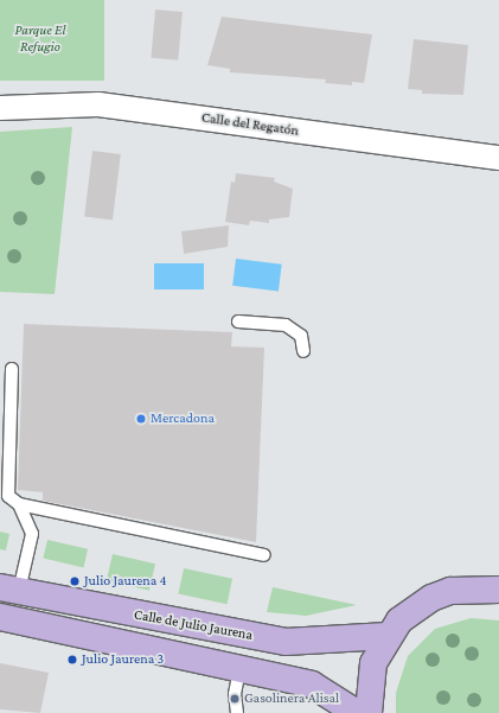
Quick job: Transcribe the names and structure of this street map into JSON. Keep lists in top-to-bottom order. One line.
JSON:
{"streets":{"main road":["Calle de Julio Jaurena"],"street":["Calle del Regatón"]},"parks":["Parque El Refugio"],"places":["Mercadona","Julio Jaurena 4","Julio Jaurena 3","Gasolinera Alisal"]}
